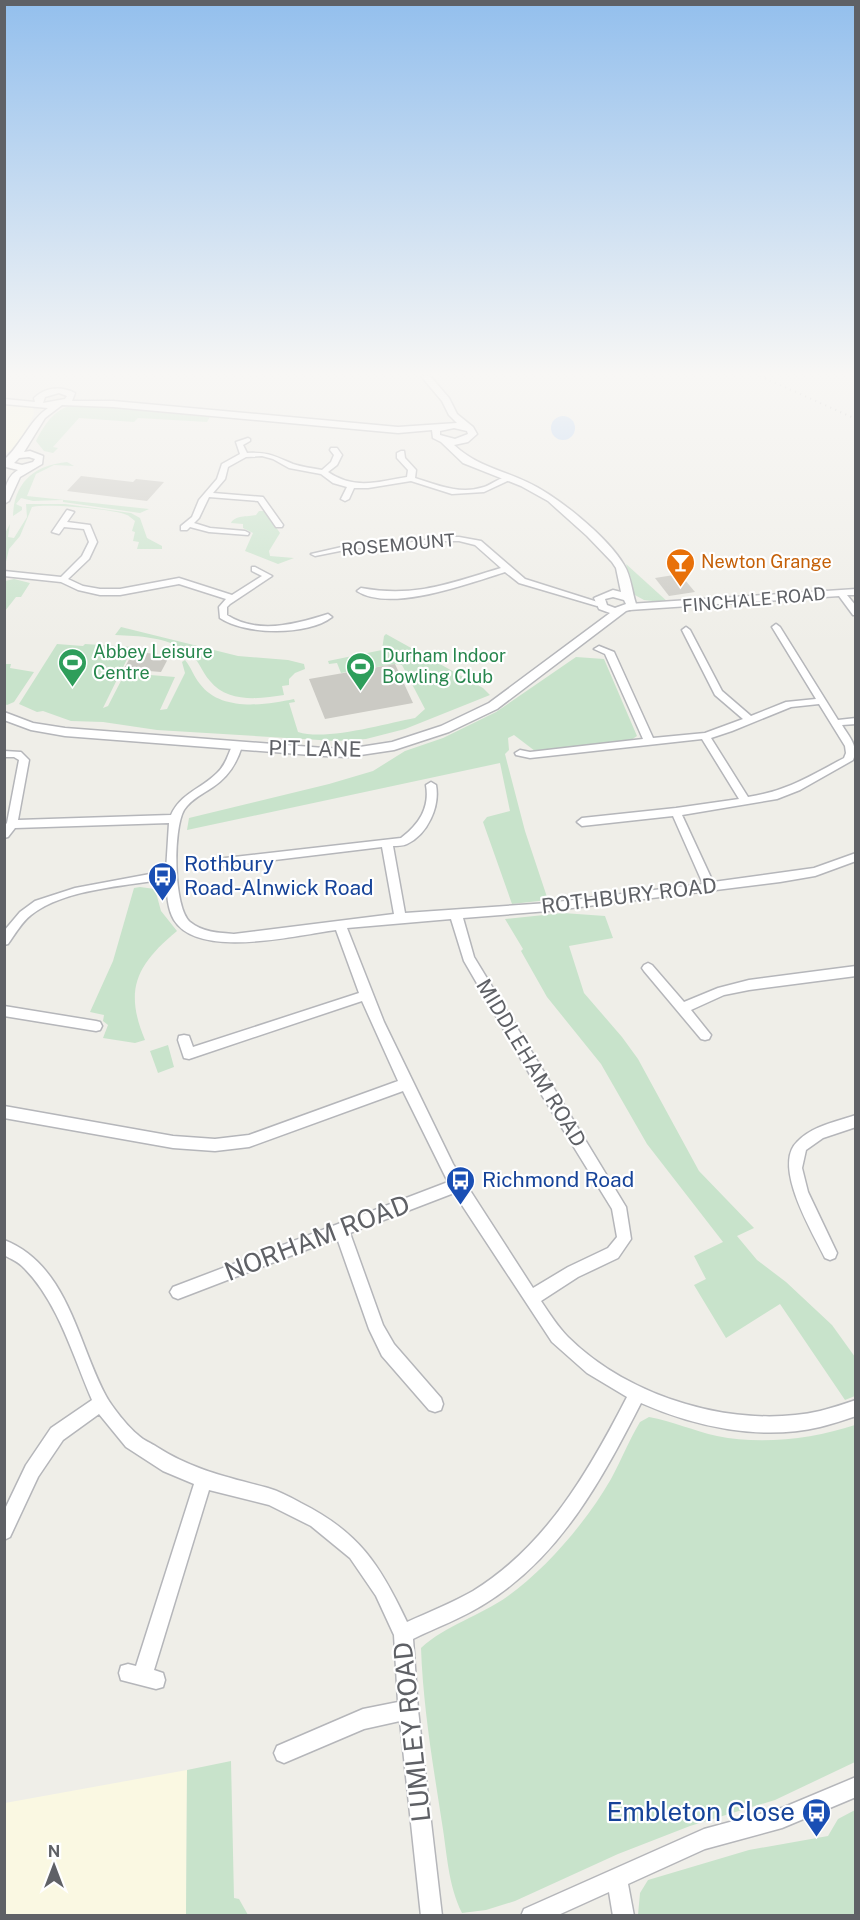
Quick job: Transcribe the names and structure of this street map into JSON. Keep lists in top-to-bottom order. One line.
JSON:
{"streets":{"street":["ROSEMOUNT","FINCHALE ROAD","PIT LANE","ROTHBURY ROAD","MIDDLEHAM ROAD","NORHAM ROAD","LUMLEY ROAD"]},"crossings":[["FINCHALE ROAD","PIT LANE"],["ROTHBURY ROAD","MIDDLEHAM ROAD"]],"places":{"bar":["Newton Grange"],"sports":["Abbey Leisure Centre","Durham Indoor Bowling Club"],"bus stop":["Rothbury Road-Alnwick Road","Richmond Road","Embleton Close"]},"north":"top"}
